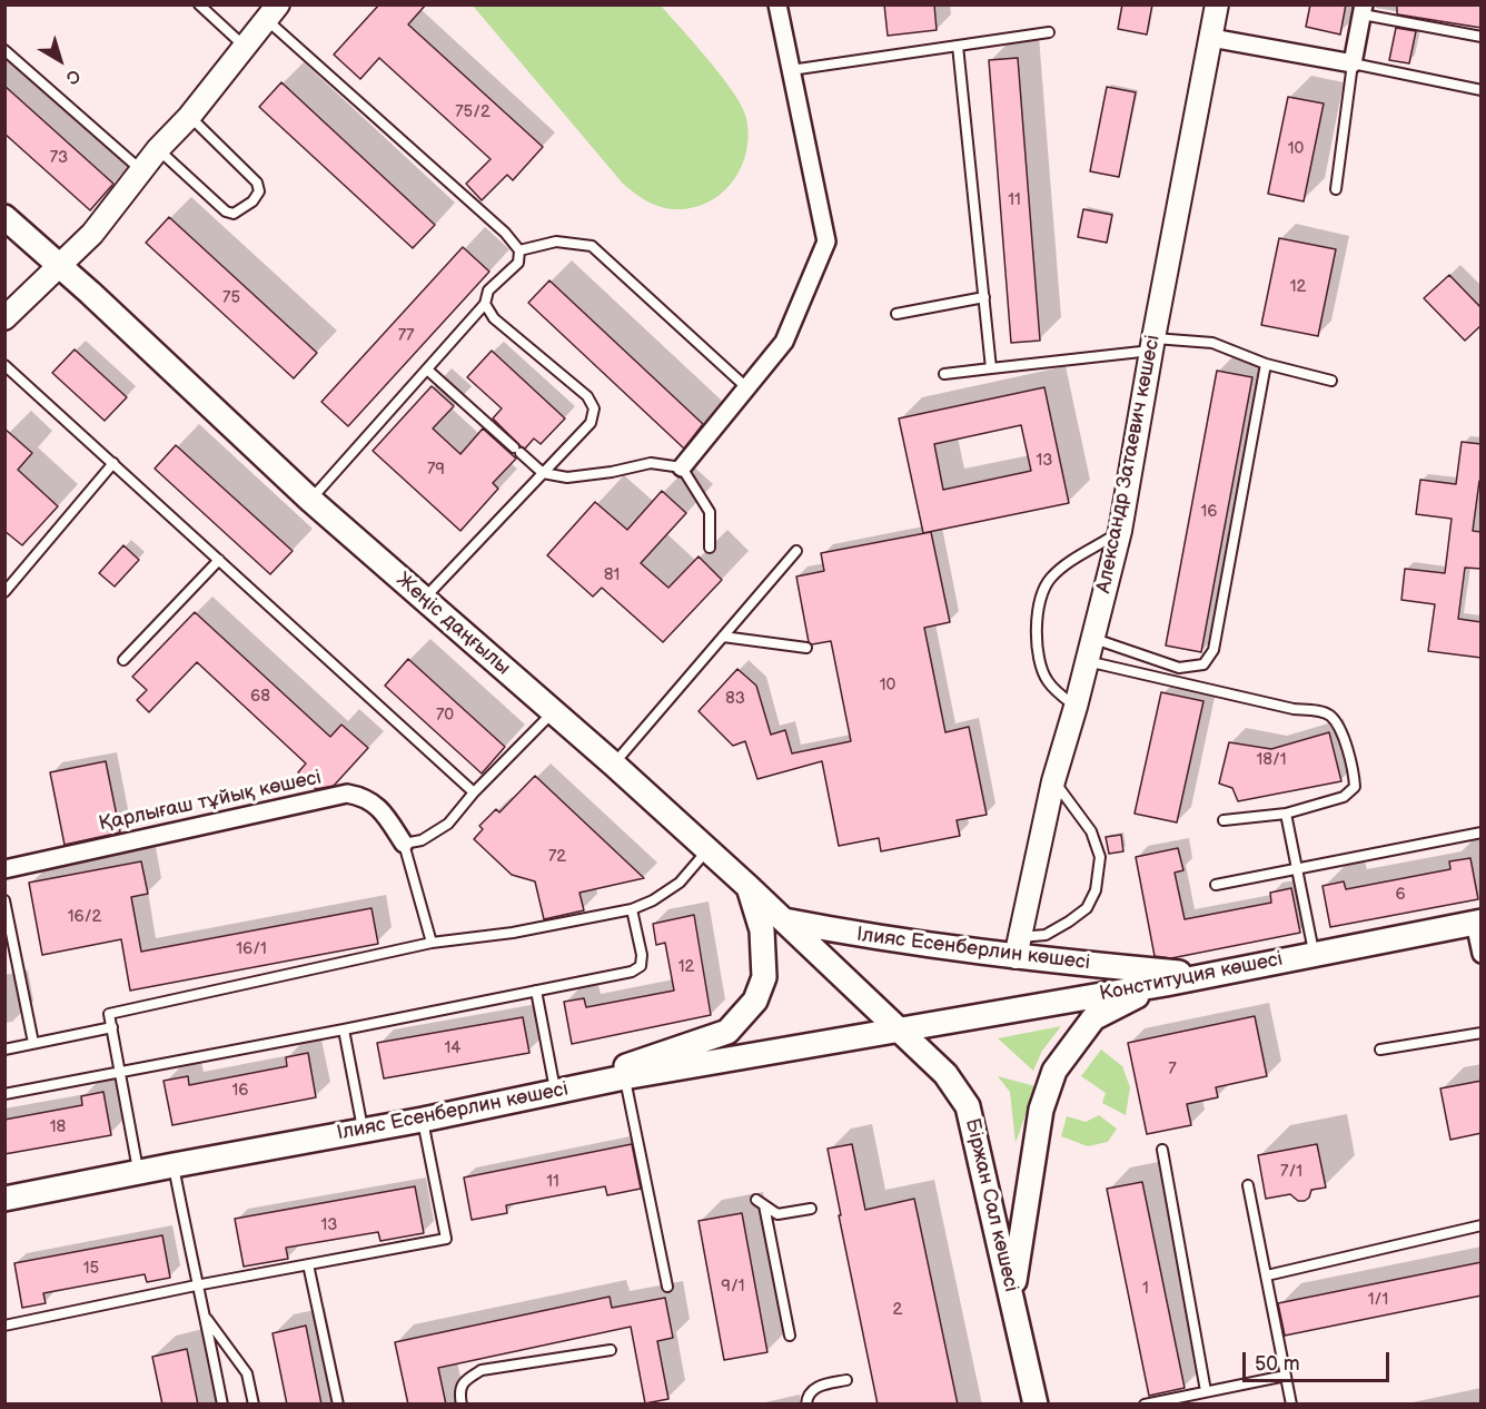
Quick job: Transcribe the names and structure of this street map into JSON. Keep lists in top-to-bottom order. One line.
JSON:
{"streets":{"main road":["Жеңіс даңғылы","Ілияс Есенберлин көшесі","Конституция көшесі","Біржан Сал көшесі"],"street":["Александр Затаевич көшесі","Қарлығаш тұйық көшесі"]},"crossings":[["Александр Затаевич көшесі","Ілияс Есенберлин көшесі"],["Жеңіс даңғылы","Ілияс Есенберлин көшесі"],["Жеңіс даңғылы","Конституция көшесі"],["Жеңіс даңғылы","Біржан Сал көшесі"],["Ілияс Есенберлин көшесі","Конституция көшесі"],["Ілияс Есенберлин көшесі","Біржан Сал көшесі"],["Конституция көшесі","Біржан Сал көшесі"]],"house_numbers":["75/2","10","73","11","12","75","77","13","79","16","81","10","68","83","70","18/1","72","6","16/2","16/1","12","14","7","16","18","7/1","11","13","15","9/1","1","1/1","2"],"scale_bar":"50 m","north":"bottom right"}
